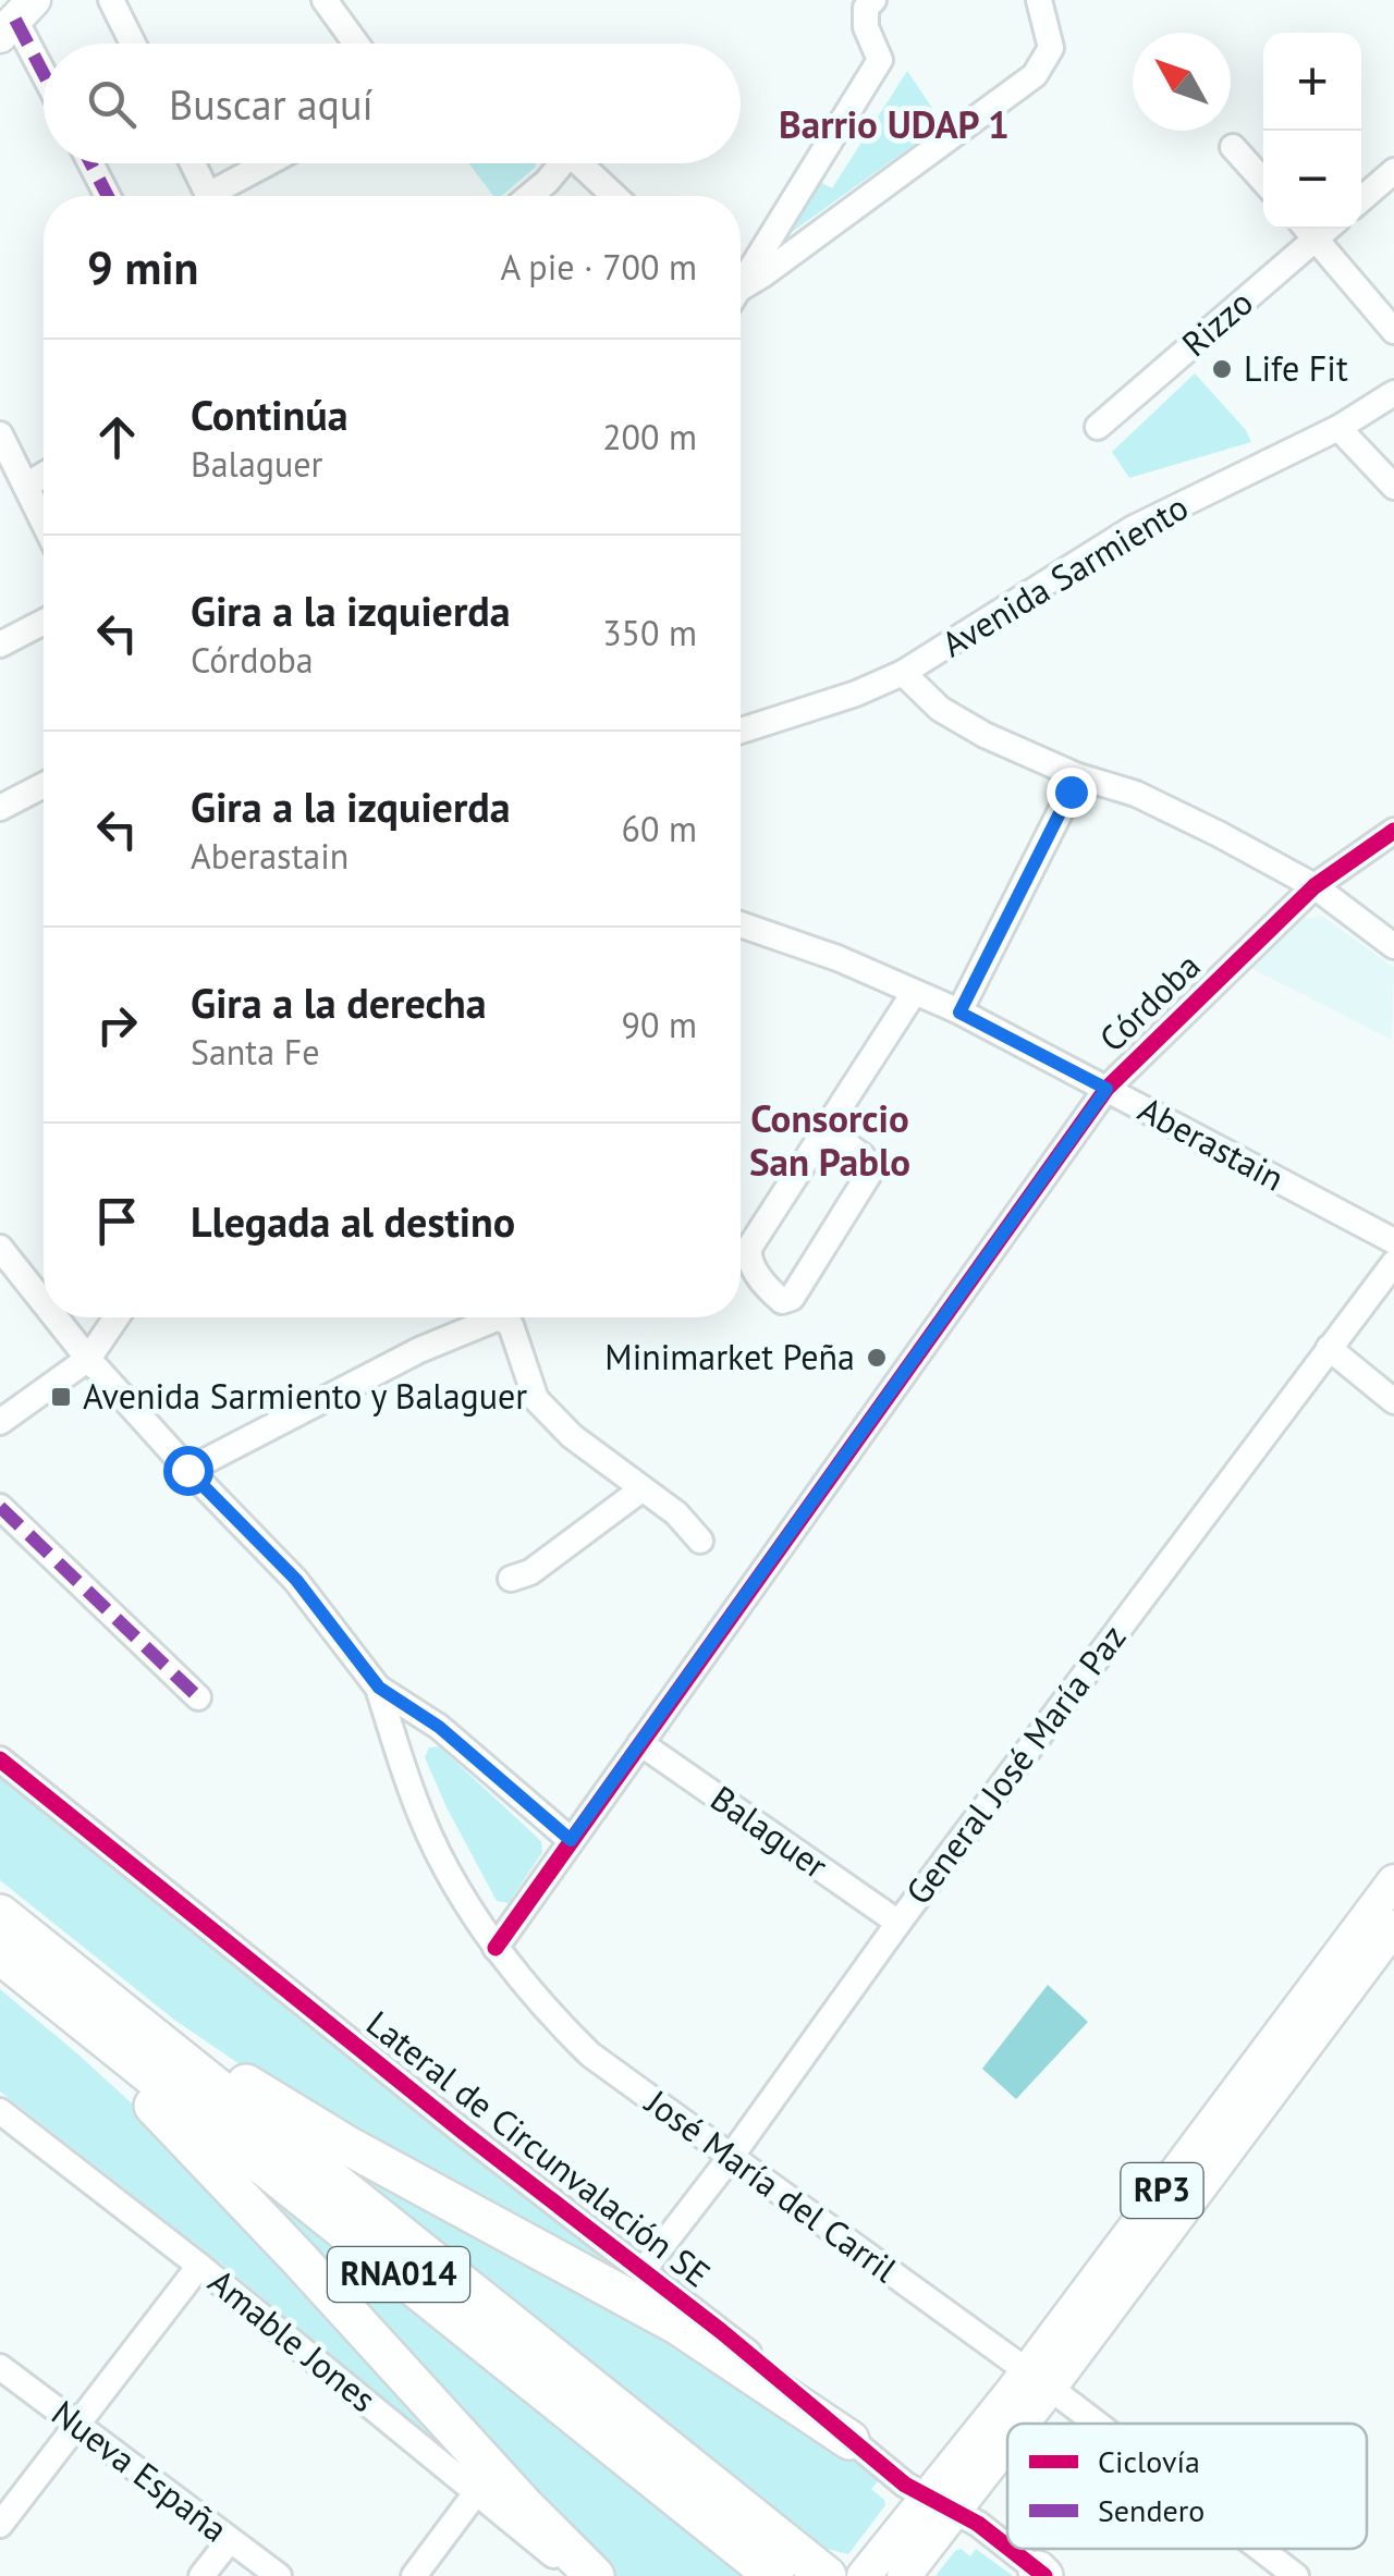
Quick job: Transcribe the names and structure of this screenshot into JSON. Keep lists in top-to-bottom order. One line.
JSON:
{"streets":{"highway":["RNA014"],"main road":["RP3"],"street":["Rizzo","Avenida Sarmiento","Córdoba","Aberastain","General José María Paz","Balaguer","Lateral de Circunvalación SE","José María del Carril","Amable Jones","Nueva España"]},"crossings":[["Córdoba","Aberastain"],["Córdoba","Balaguer"],["Córdoba","José María del Carril"],["General José María Paz","Balaguer"],["General José María Paz","Lateral de Circunvalación SE"],["General José María Paz","José María del Carril"],["Lateral de Circunvalación SE","RP3"],["José María del Carril","RP3"]],"districts":["Barrio UDAP 1","Consorcio San Pablo"],"places":{"other":["Life Fit","Minimarket Peña"],"transit":["Avenida Sarmiento y Balaguer"]},"legend":["Ciclovía","Sendero"],"north":"top left","page":{"map_buttons":["+","−"],"search":"Buscar aquí","heading":["9 min","A pie · 700 m"],"list":[["Continúa","Balaguer","200 m"],["Gira a la izquierda","Córdoba","350 m"],["Gira a la izquierda","Aberastain","60 m"],["Gira a la derecha","Santa Fe","90 m"],"Llegada al destino"]}}
